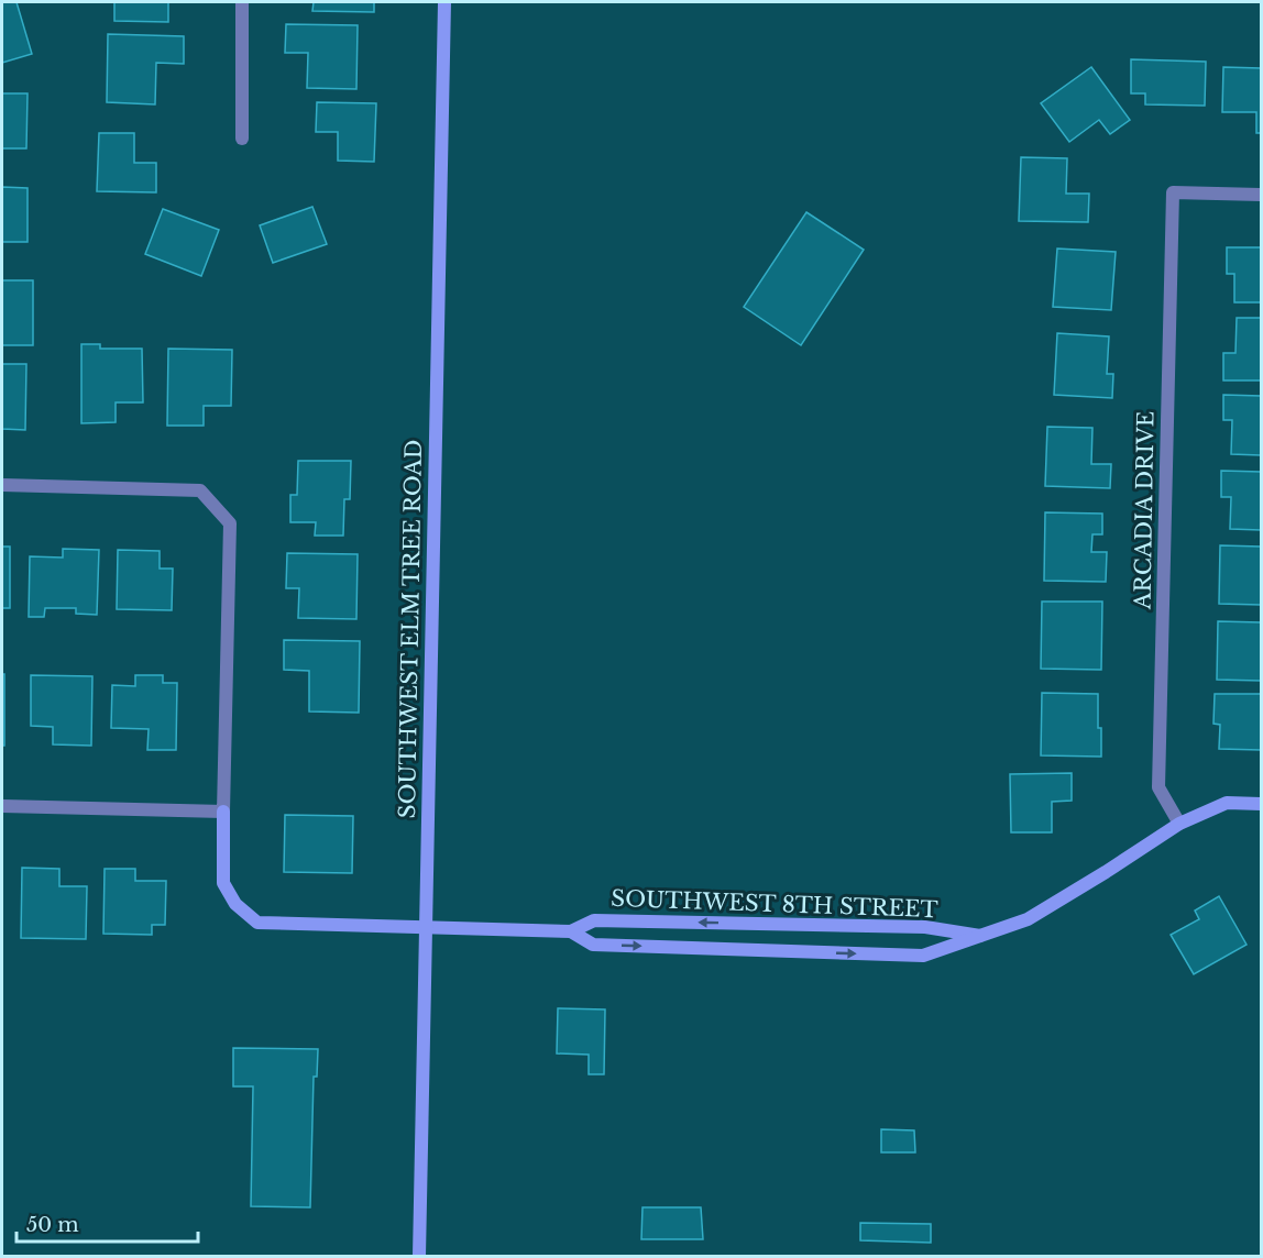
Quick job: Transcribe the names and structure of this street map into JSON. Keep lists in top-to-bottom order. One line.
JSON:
{"streets":{"street":["ARCADIA DRIVE","SOUTHWEST ELM TREE ROAD","SOUTHWEST 8TH STREET"]},"crossings":[["ARCADIA DRIVE","SOUTHWEST 8TH STREET"],["SOUTHWEST ELM TREE ROAD","SOUTHWEST 8TH STREET"]],"scale_bar":"50 m"}
